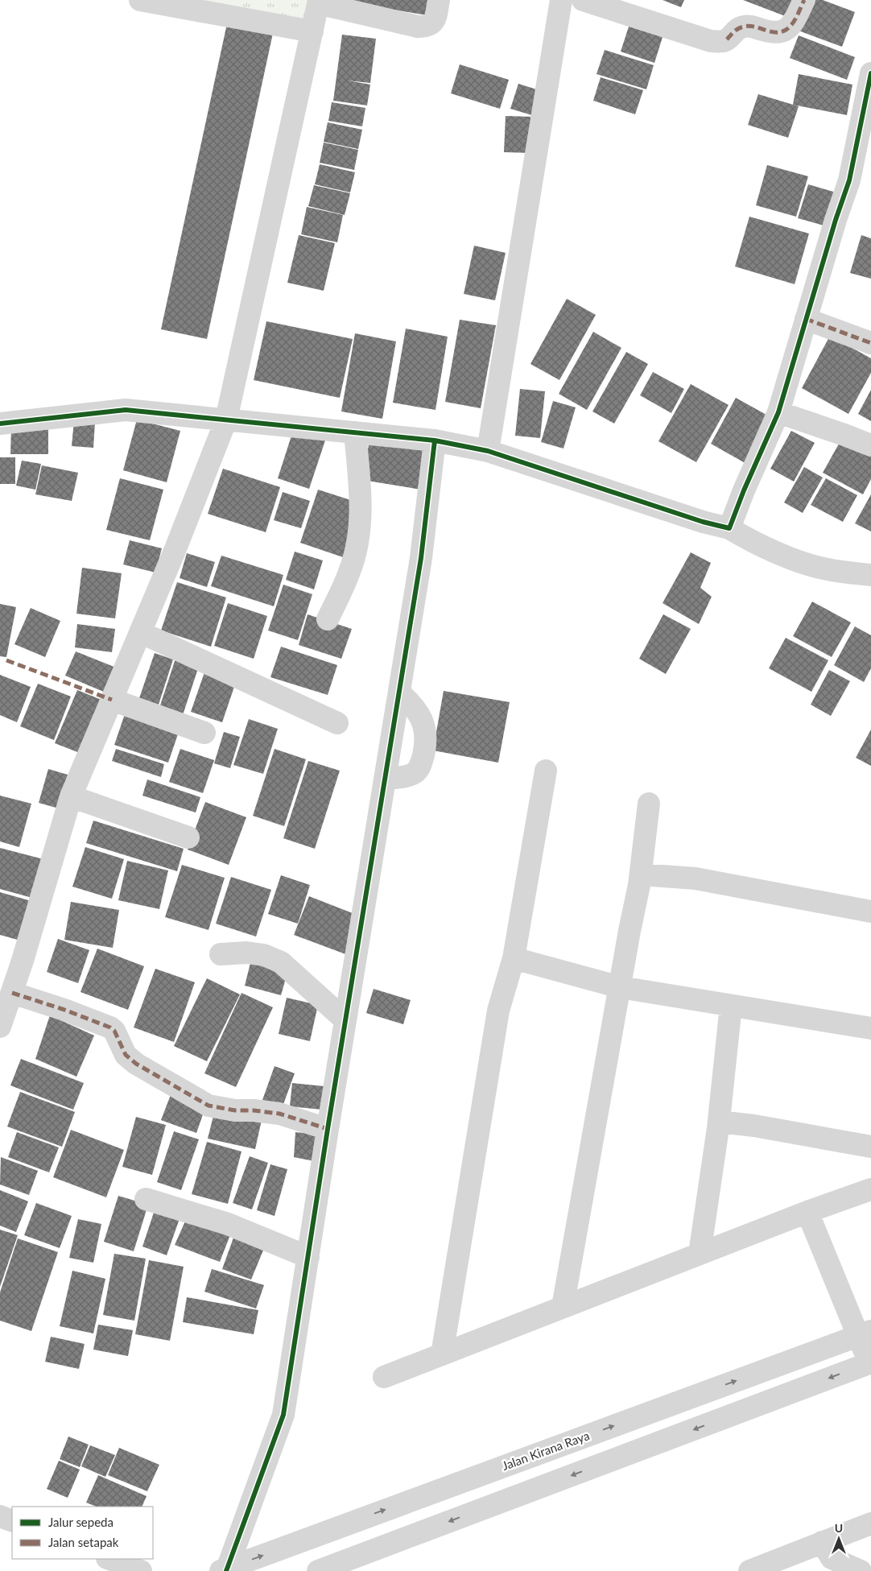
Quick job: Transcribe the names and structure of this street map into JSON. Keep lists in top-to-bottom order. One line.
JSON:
{"streets":{"street":["Jalan Kirana Raya"]},"legend":["Jalur sepeda","Jalan setapak"],"north":"top"}
